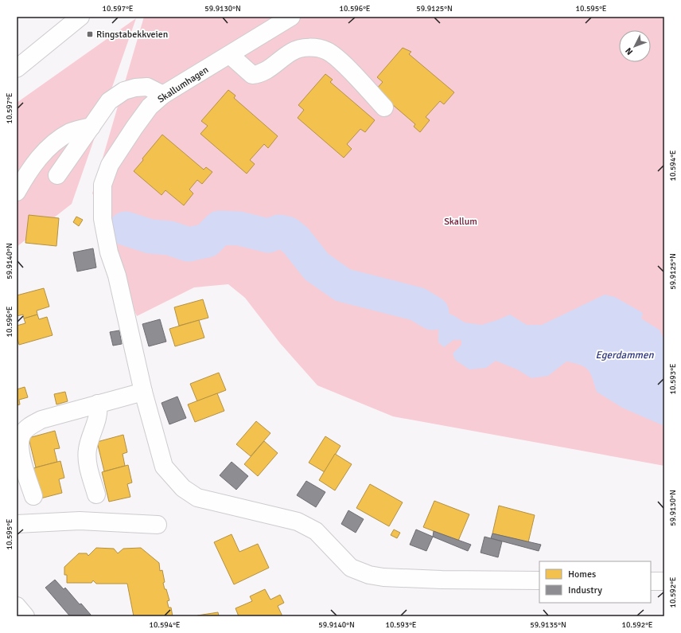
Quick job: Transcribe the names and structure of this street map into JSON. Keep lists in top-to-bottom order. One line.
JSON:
{"streets":{"street":["Skallumhagen"]},"water":["Egerdammen"],"parks":["Skallum"],"places":{"transit":["Ringstabekkveien"]},"legend":["Homes","Industry"],"north":"bottom left","coordinates":["10.597°E","59.9130°N","10.596°E","59.9125°N","10.595°E","10.594°E","59.9140°N","10.593°E","10.592°E","59.9135°N"]}
